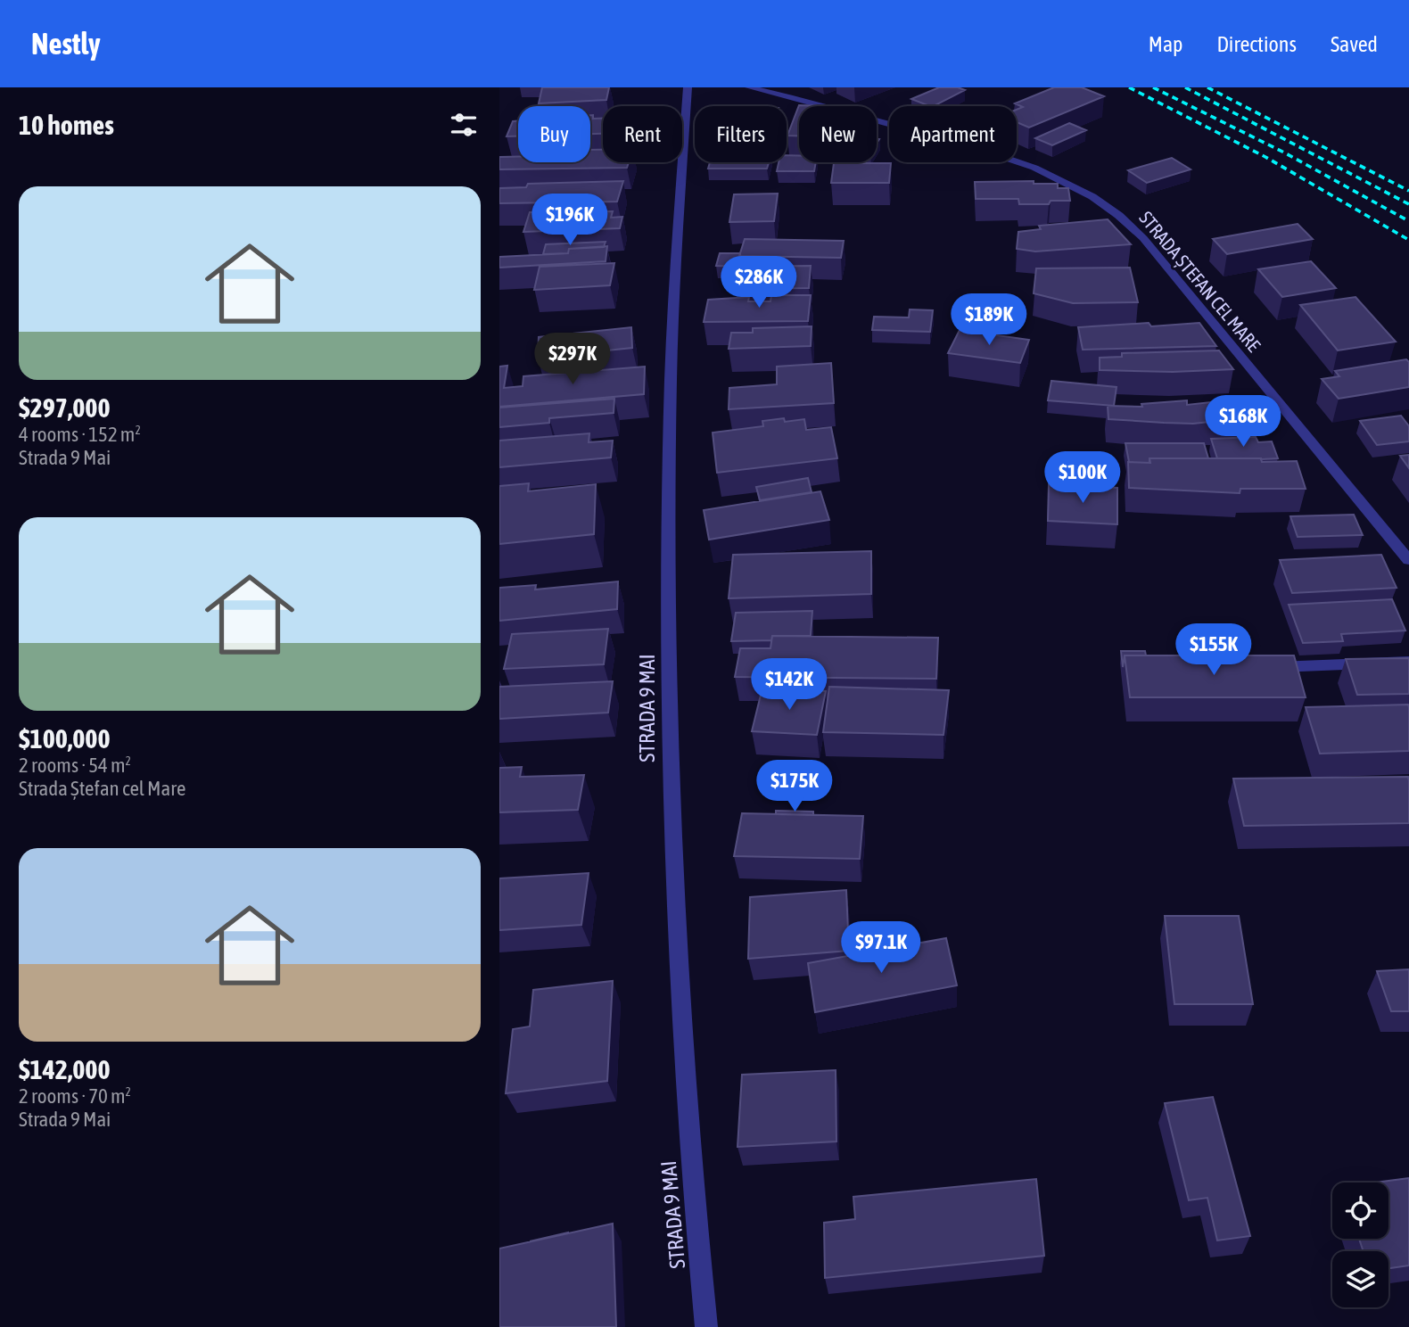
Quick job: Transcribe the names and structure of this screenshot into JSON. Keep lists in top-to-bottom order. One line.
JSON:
{"streets":{"street":["STRADA ȘTEFAN CEL MARE","STRADA 9 MAI"]},"page":{"header":"Nestly","nav":["Map","Directions","Saved"],"heading":"10 homes","chip":["Buy","Rent","Filters","New","Apartment"],"list":[{"name":"$297,000","note":"4 rooms · 152 m² · Strada 9 Mai"},{"name":"$100,000","note":"2 rooms · 54 m² · Strada Ștefan cel Mare"},{"name":"$142,000","note":"2 rooms · 70 m² · Strada 9 Mai"}],"price":["$196K","$286K","$189K","$297K","$168K","$100K","$155K","$142K","$175K","$97.1K"]}}
